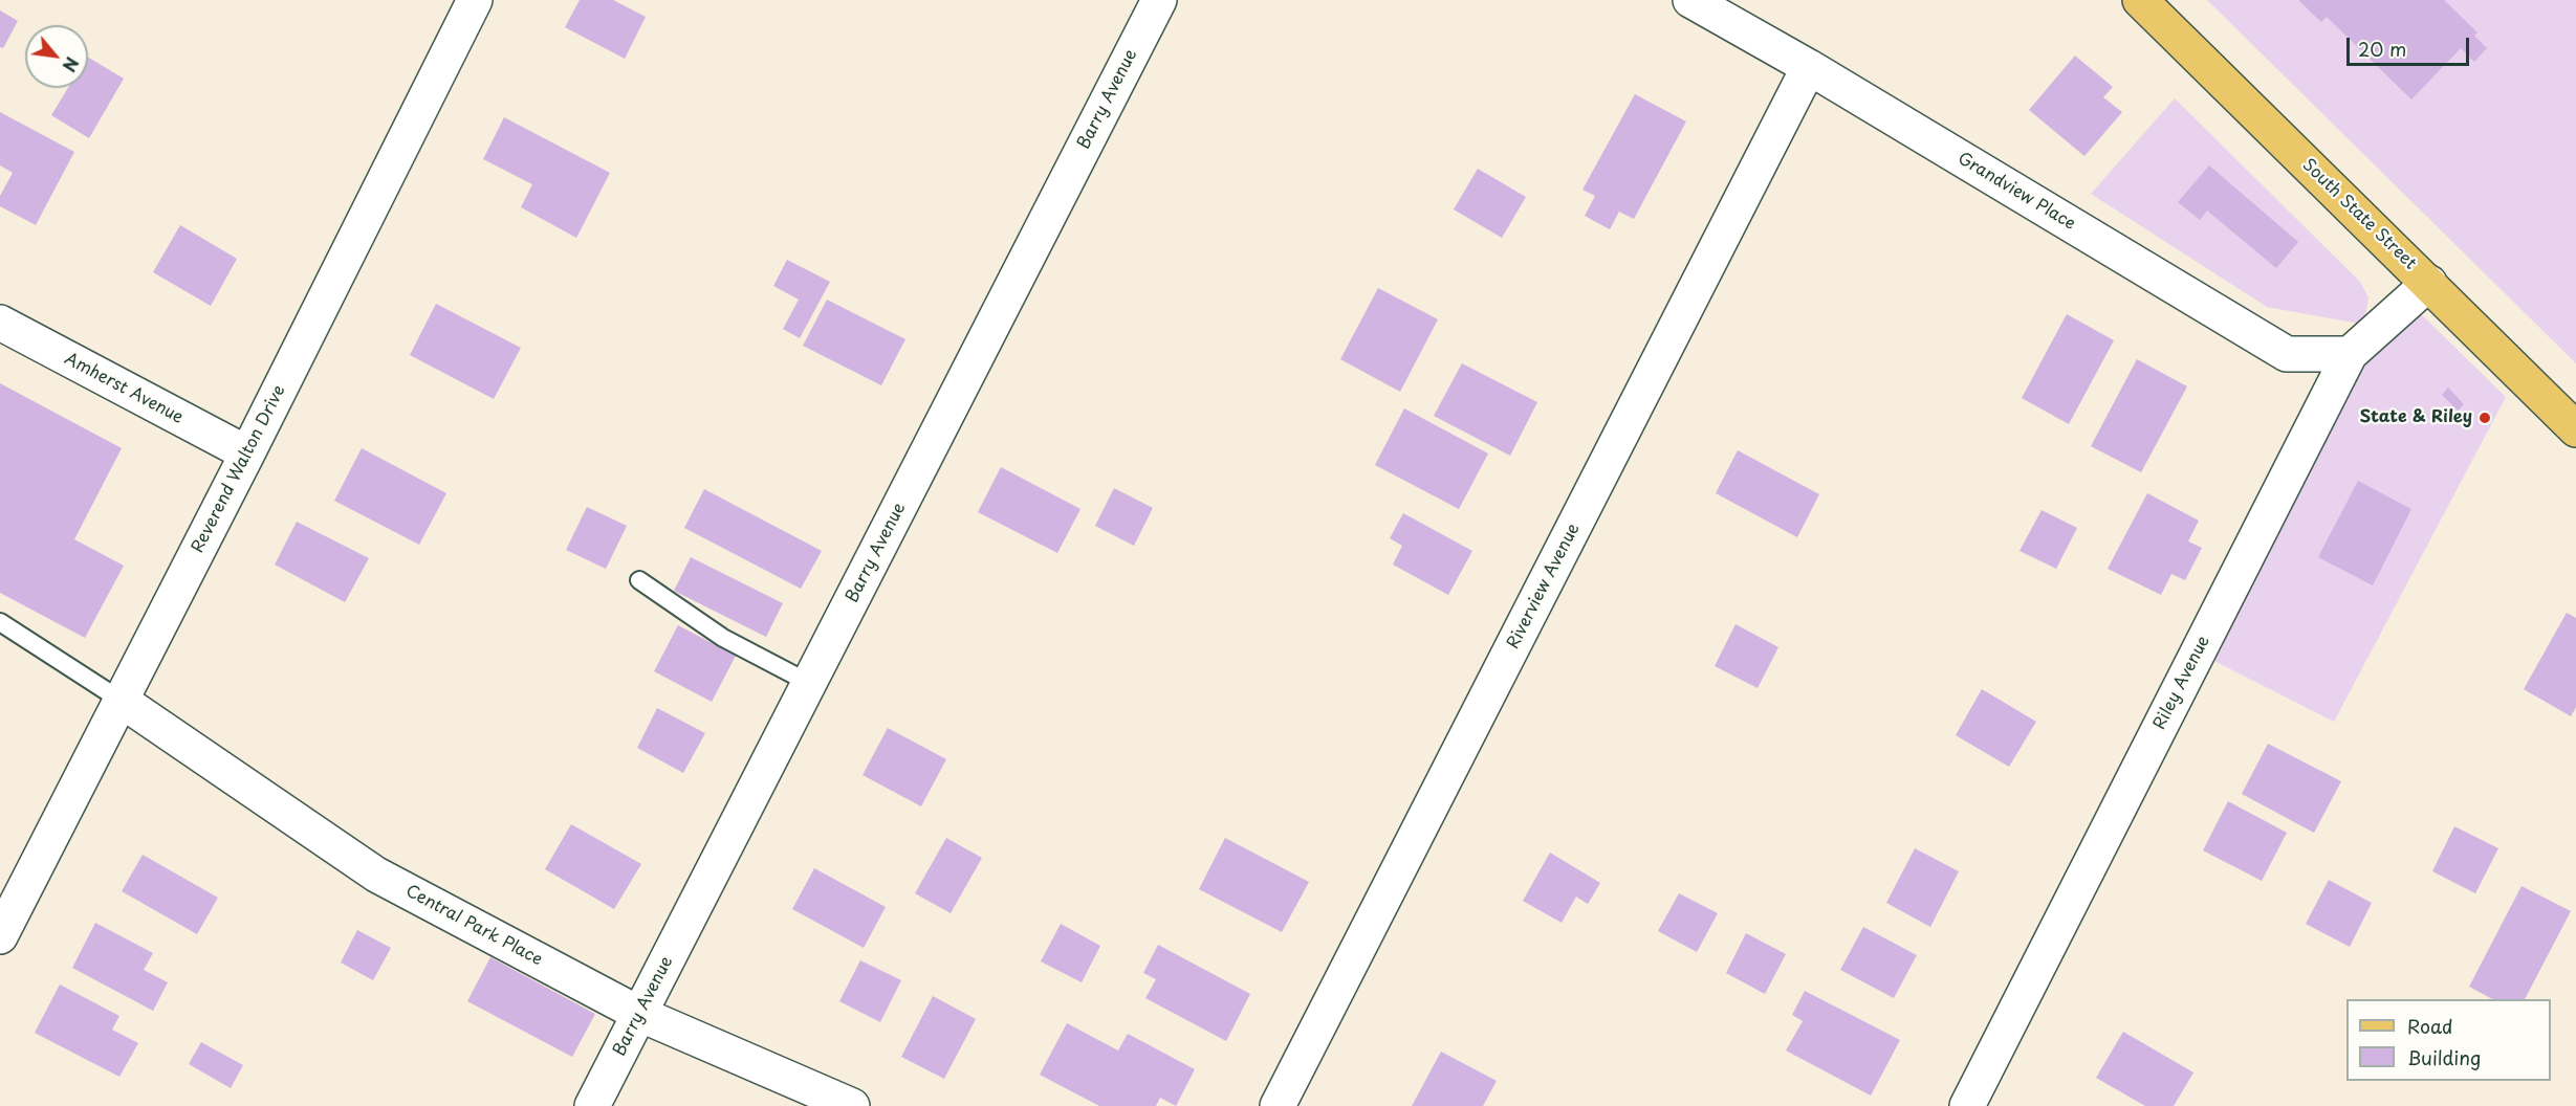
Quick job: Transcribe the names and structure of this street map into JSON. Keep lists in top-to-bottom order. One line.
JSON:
{"streets":{"main road":["South State Street"],"street":["Barry Avenue","Grandview Place","Amherst Avenue","Reverend Walton Drive","Riverview Avenue","Riley Avenue","Central Park Place"]},"crossings":[["Barry Avenue","Central Park Place"],["Grandview Place","Riverview Avenue"],["Grandview Place","Riley Avenue"],["South State Street","Riley Avenue"],["Amherst Avenue","Reverend Walton Drive"],["Reverend Walton Drive","Central Park Place"]],"places":["State & Riley"],"legend":["Road","Building"],"scale_bar":"20 m","north":"bottom right"}
